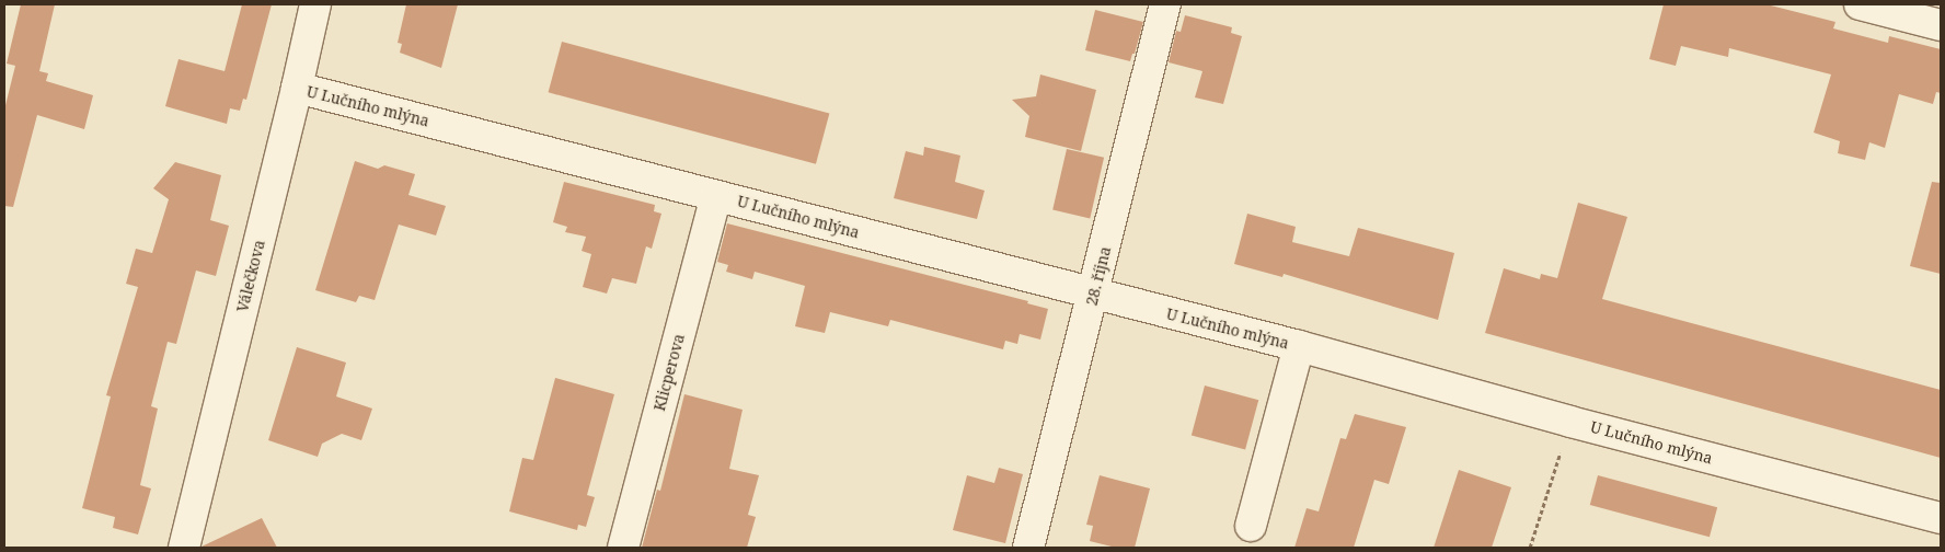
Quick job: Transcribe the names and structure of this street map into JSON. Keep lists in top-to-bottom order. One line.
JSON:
{"streets":{"street":["U Lučního mlýna","Válečkova","28. října","Klicperova"]},"crossings":[["U Lučního mlýna","Válečkova"],["U Lučního mlýna","28. října"],["U Lučního mlýna","Klicperova"]]}
